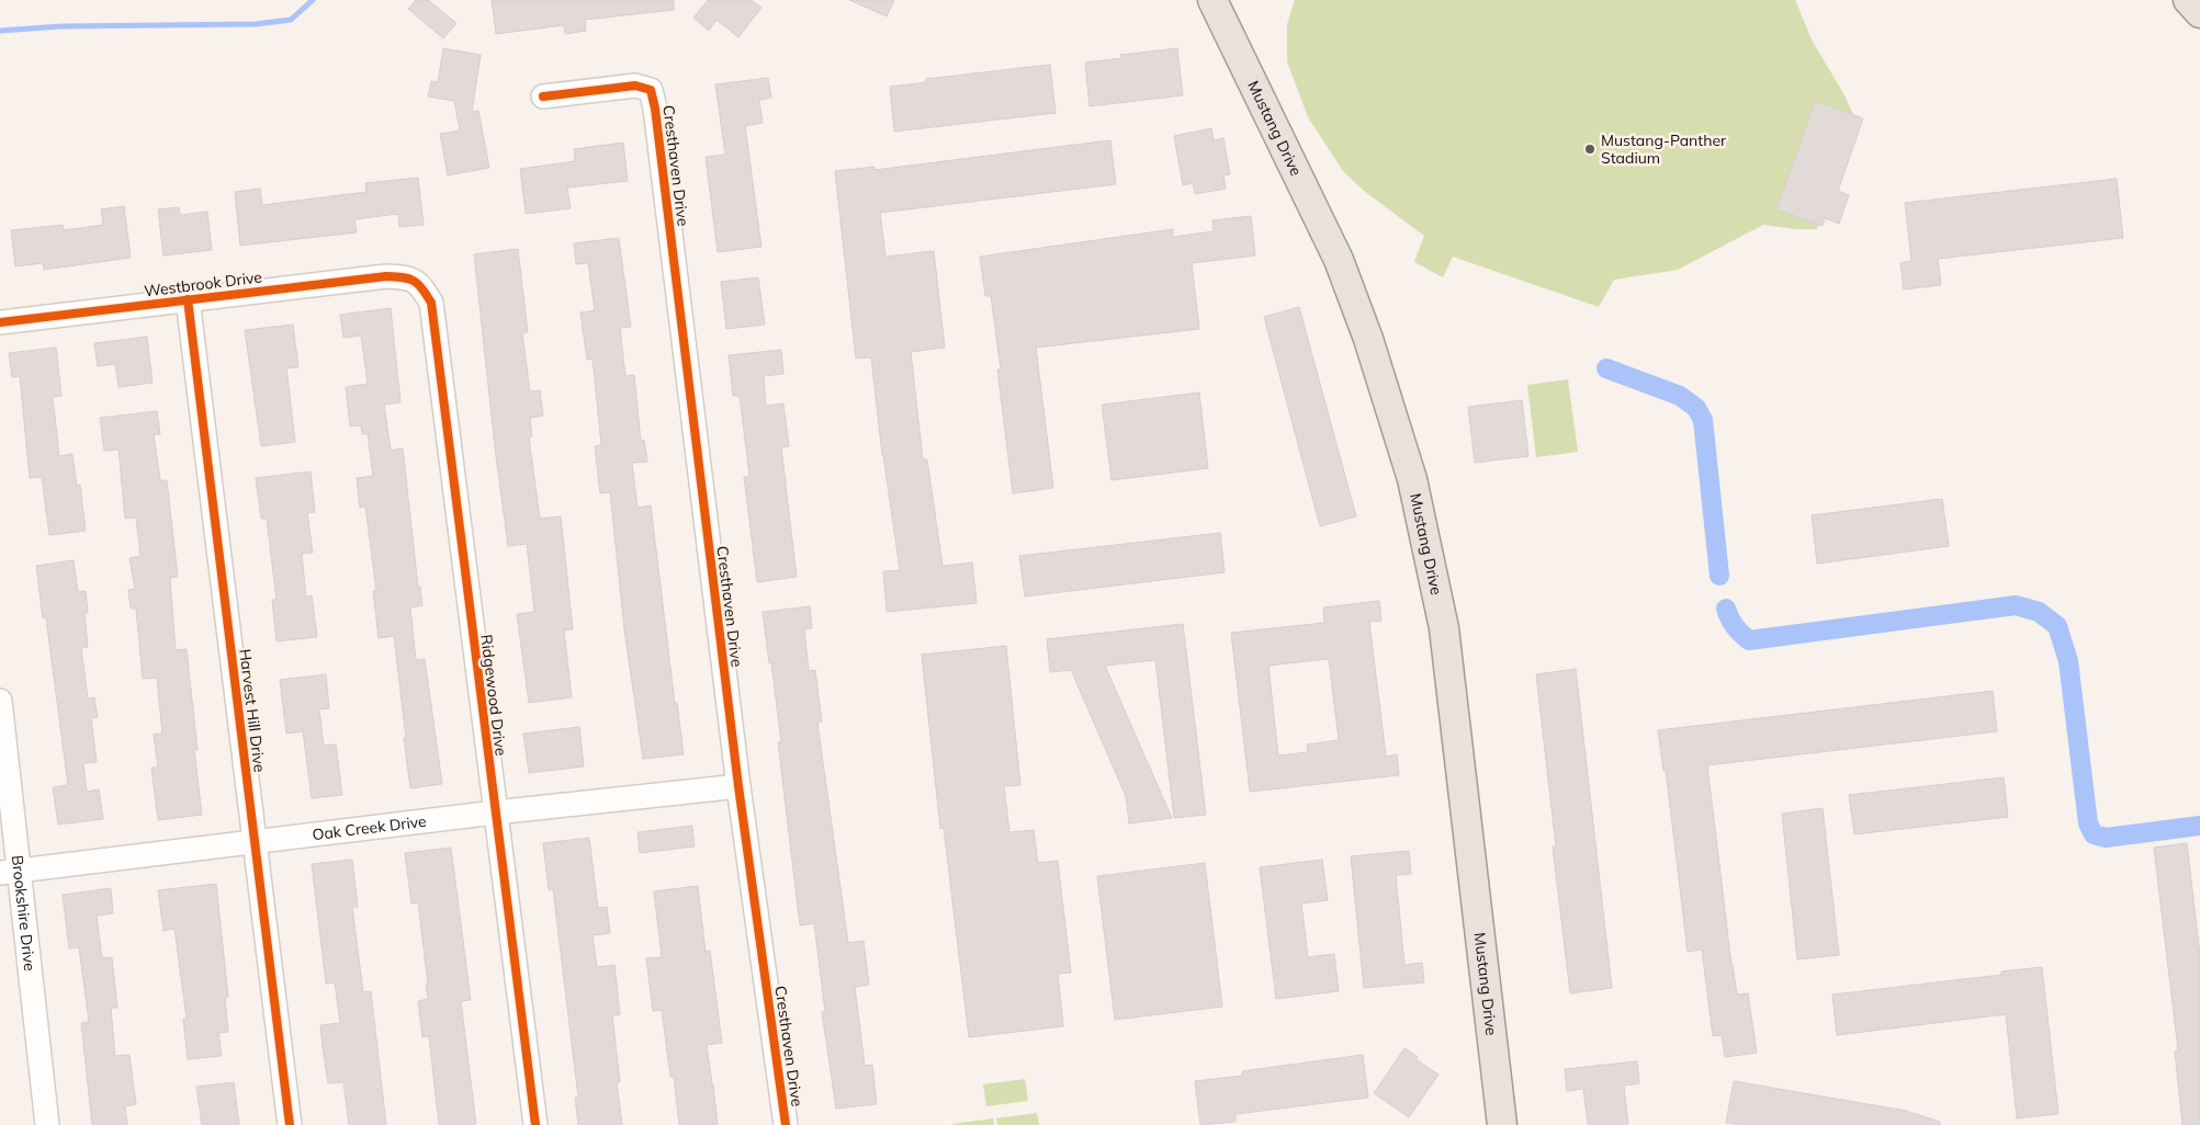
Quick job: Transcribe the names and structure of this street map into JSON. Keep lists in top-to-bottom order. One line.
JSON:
{"streets":{"main road":["Mustang Drive"],"street":["Cresthaven Drive","Westbrook Drive","Ridgewood Drive","Harvest Hill Drive","Oak Creek Drive","Brookshire Drive"]},"crossings":[["Cresthaven Drive","Oak Creek Drive"],["Westbrook Drive","Ridgewood Drive"],["Westbrook Drive","Harvest Hill Drive"],["Ridgewood Drive","Oak Creek Drive"],["Harvest Hill Drive","Oak Creek Drive"],["Oak Creek Drive","Brookshire Drive"]],"places":["Mustang-Panther Stadium"]}
